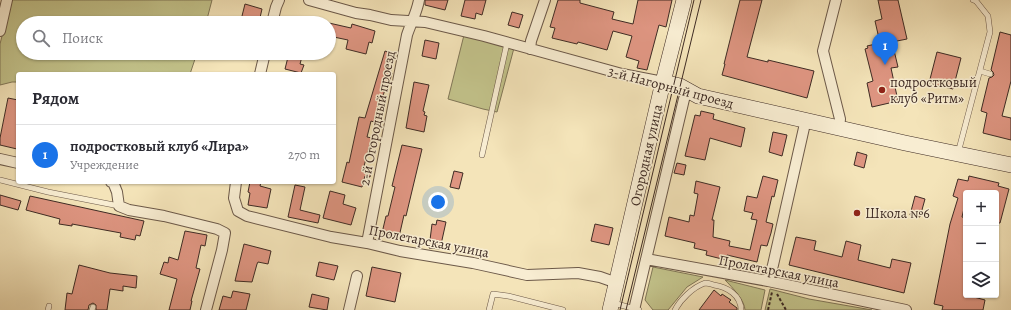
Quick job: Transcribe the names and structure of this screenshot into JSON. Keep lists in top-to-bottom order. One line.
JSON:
{"streets":{"street":["3-й Нагорный проезд","2-й Огородный проезд","Огородная улица","Пролетарская улица"]},"crossings":[["3-й Нагорный проезд","2-й Огородный проезд"],["3-й Нагорный проезд","Огородная улица"],["2-й Огородный проезд","Пролетарская улица"],["Огородная улица","Пролетарская улица"]],"places":["подростковый клуб «Ритм»","Школа №6"],"page":{"search":"Поиск","pins":"1","heading":"Рядом","list":[{"mark":"1","name":"подростковый клуб «Лира»","note":"Учреждение","value":"270 m"}],"map_buttons":["+","−"]}}
